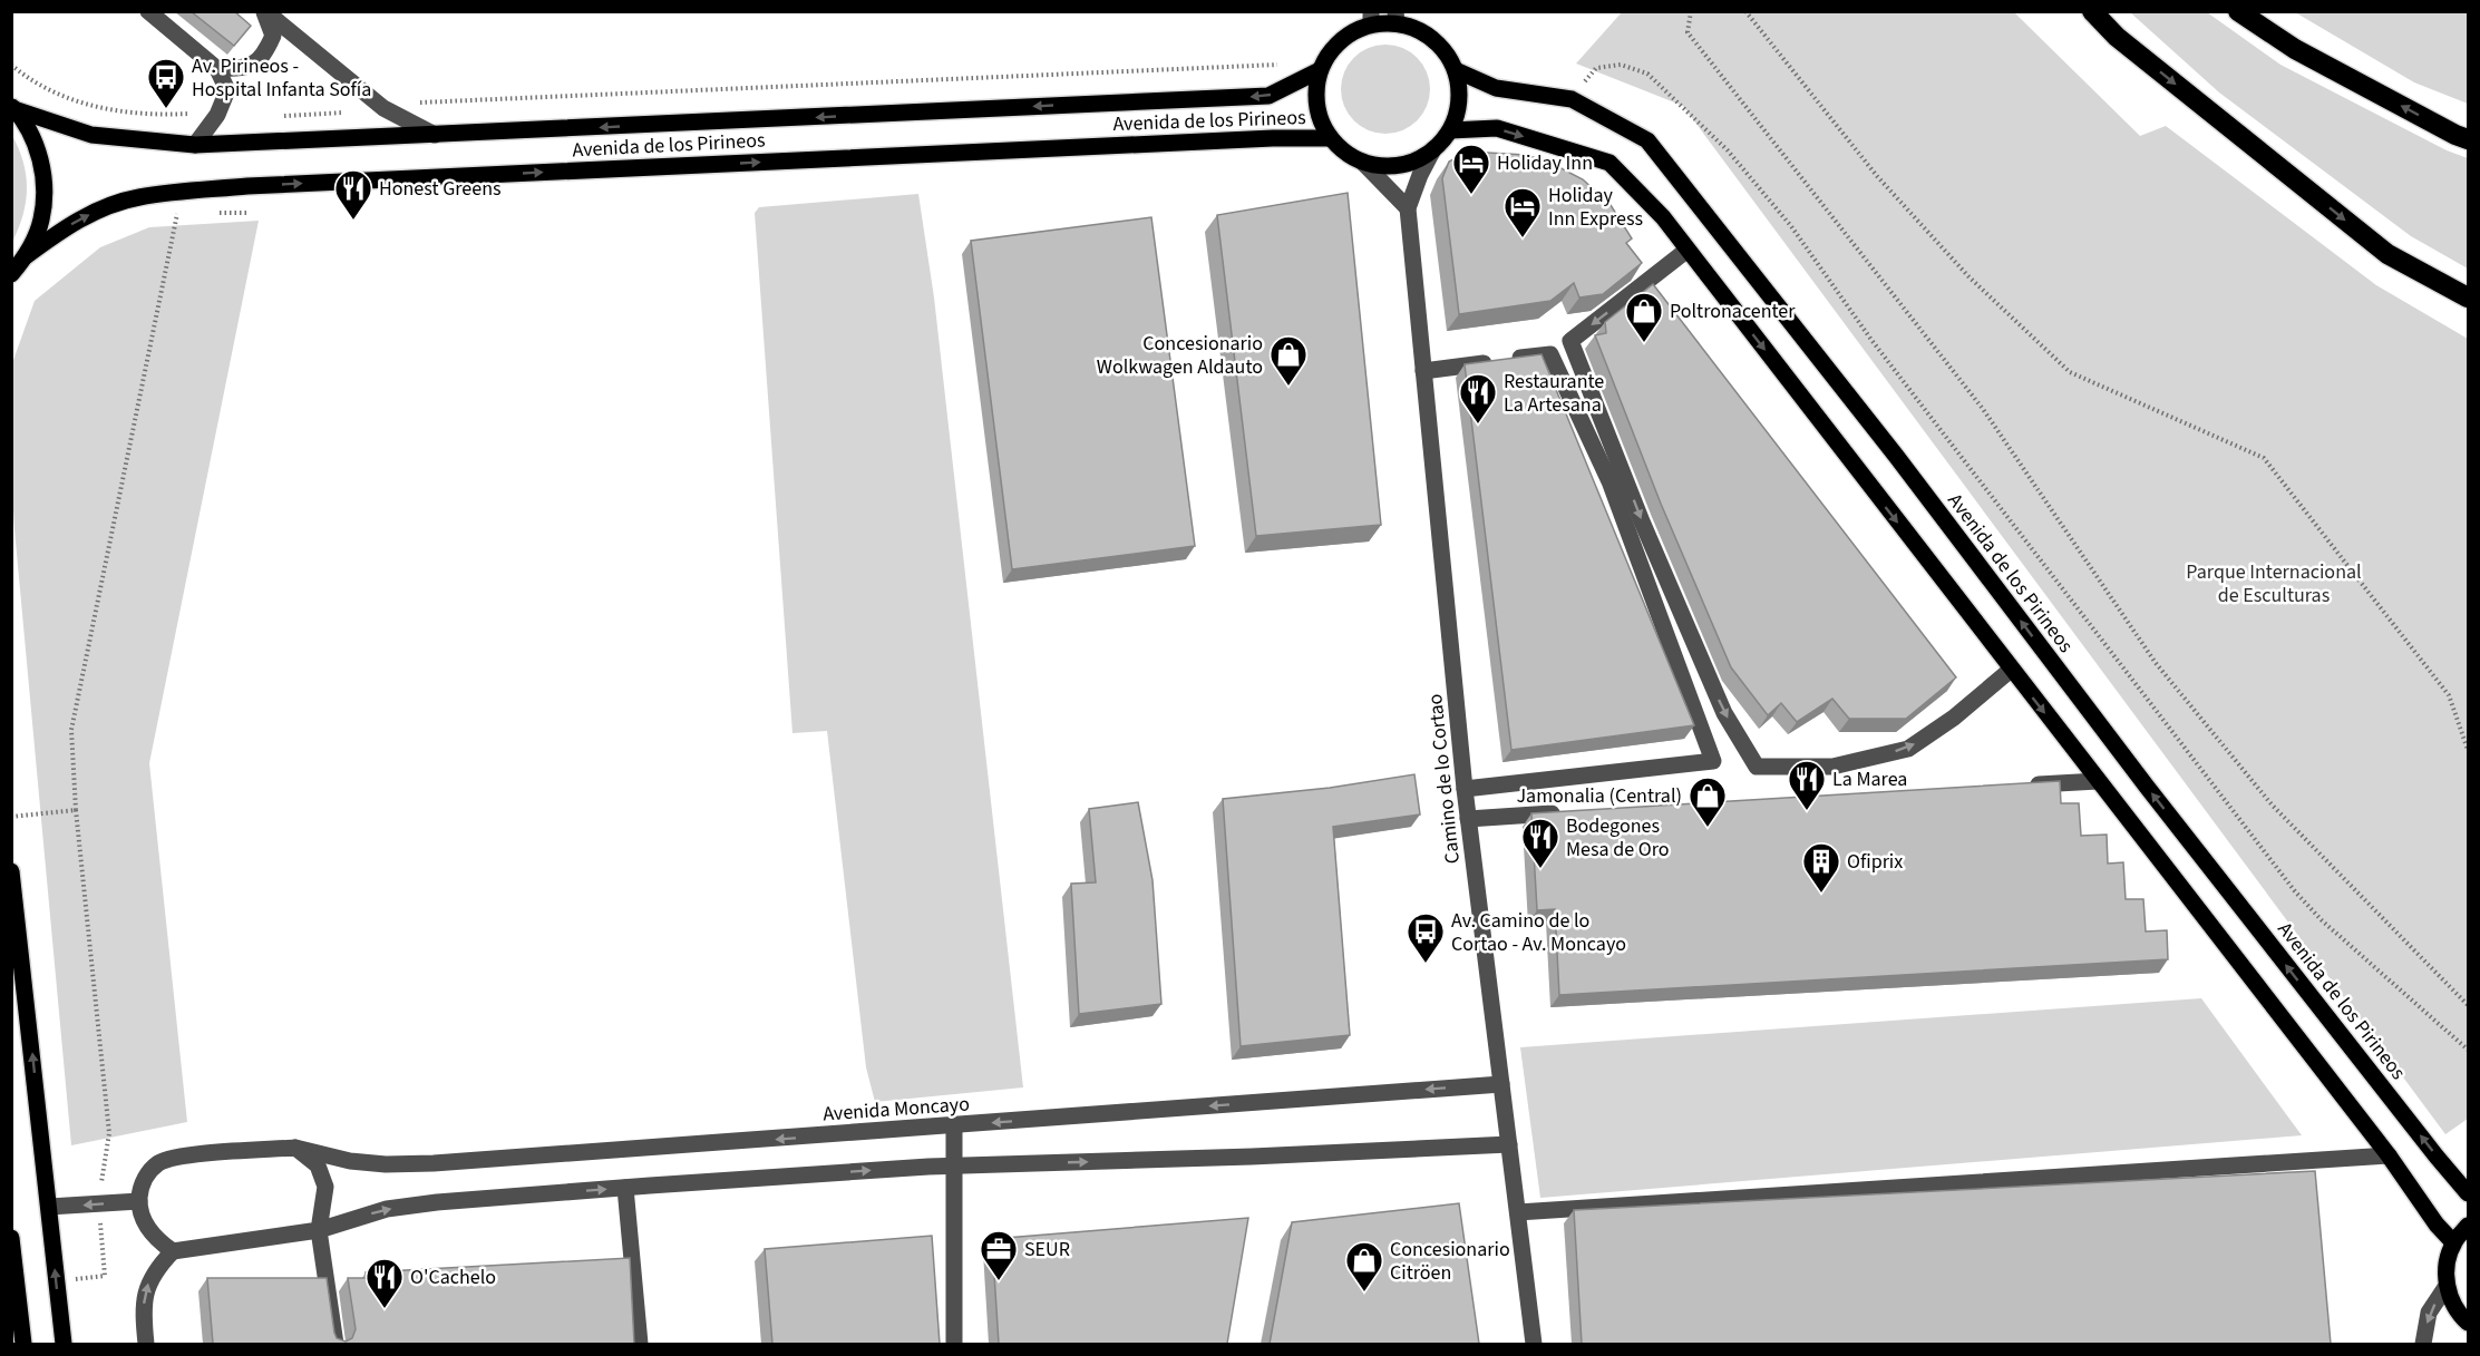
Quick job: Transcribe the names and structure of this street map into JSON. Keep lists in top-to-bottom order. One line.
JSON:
{"streets":{"main road":["Avenida de los Pirineos"],"street":["Camino de lo Cortao","Avenida Moncayo"]},"crossings":[["Avenida de los Pirineos","Camino de lo Cortao"],["Camino de lo Cortao","Avenida Moncayo"]],"parks":["Parque Internacional de Esculturas"],"places":{"bus stop":["Av. Pirineos - Hospital Infanta Sofía","Av. Camino de lo Cortao - Av. Moncayo"],"hotel":["Holiday Inn","Holiday Inn Express"],"restaurant":["Honest Greens","Restaurante La Artesana","La Marea","Bodegones Mesa de Oro","O'Cachelo"],"shop":["Poltronacenter","Concesionario Wolkwagen Aldauto","Jamonalia (Central)","Concesionario Citröen"],"building":["Ofiprix"],"office":["SEUR"]}}
